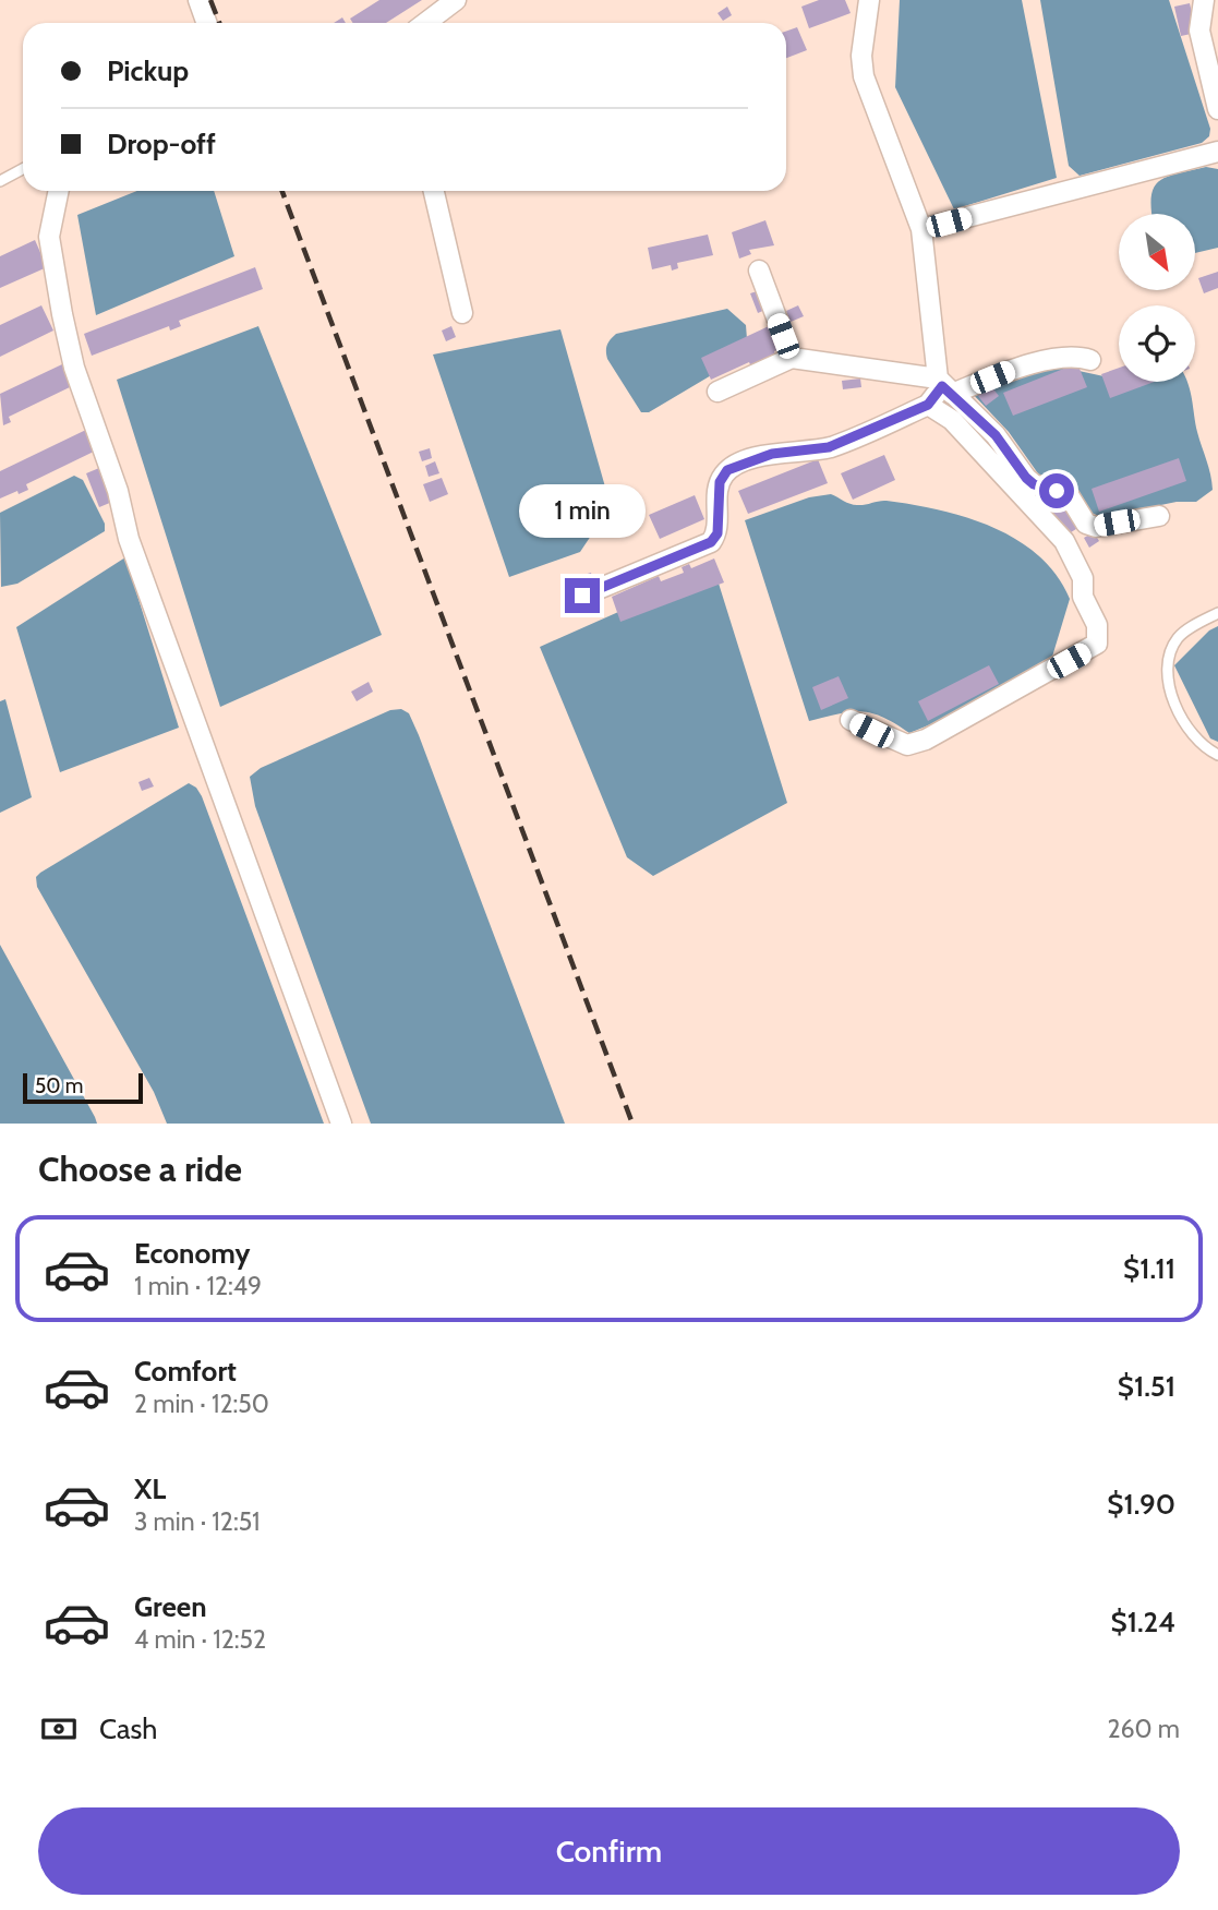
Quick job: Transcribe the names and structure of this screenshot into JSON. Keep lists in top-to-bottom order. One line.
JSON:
{"scale_bar":"50 m","north":"bottom right","page":{"banner":["Pickup","Drop-off"],"bubble":"1 min","scale":"50 m","heading":"Choose a ride","list":[{"name":"Economy","note":"1 min · 12:49","value":"$1.11"},{"name":"Comfort","note":"2 min · 12:50","value":"$1.51"},{"name":"XL","note":"3 min · 12:51","value":"$1.90"},{"name":"Green","note":"4 min · 12:52","value":"$1.24"}],"pay":["Cash","260 m"],"buttons":"Confirm"}}
